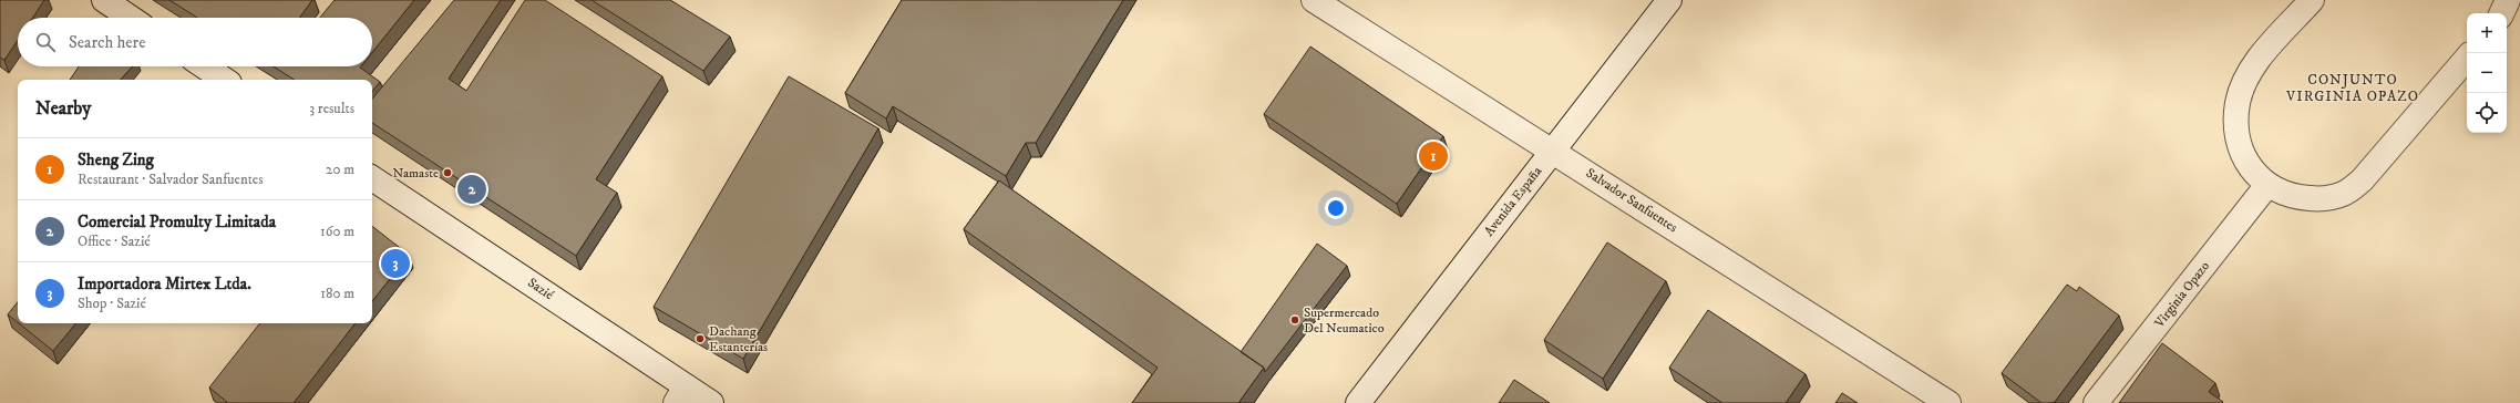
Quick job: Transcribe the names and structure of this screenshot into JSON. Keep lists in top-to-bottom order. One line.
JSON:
{"streets":{"street":["Salvador Sanfuentes","Avenida España","Sazié","Virginia Opazo"]},"crossings":[["Salvador Sanfuentes","Avenida España"]],"districts":["CONJUNTO VIRGINIA OPAZO"],"places":["Namaste","Supermercado Del Neumatico","Dachang Estanterías"],"page":{"map_buttons":["+","−"],"search":"Search here","heading":["Nearby","3 results"],"list":[{"mark":"1","name":"Sheng Zing","note":"Restaurant · Salvador Sanfuentes","value":"20 m"},{"mark":"2","name":"Comercial Promulty Limitada","note":"Office · Sazié","value":"160 m"},{"mark":"3","name":"Importadora Mirtex Ltda.","note":"Shop · Sazié","value":"180 m"}],"pins":["1","2","3"]}}
